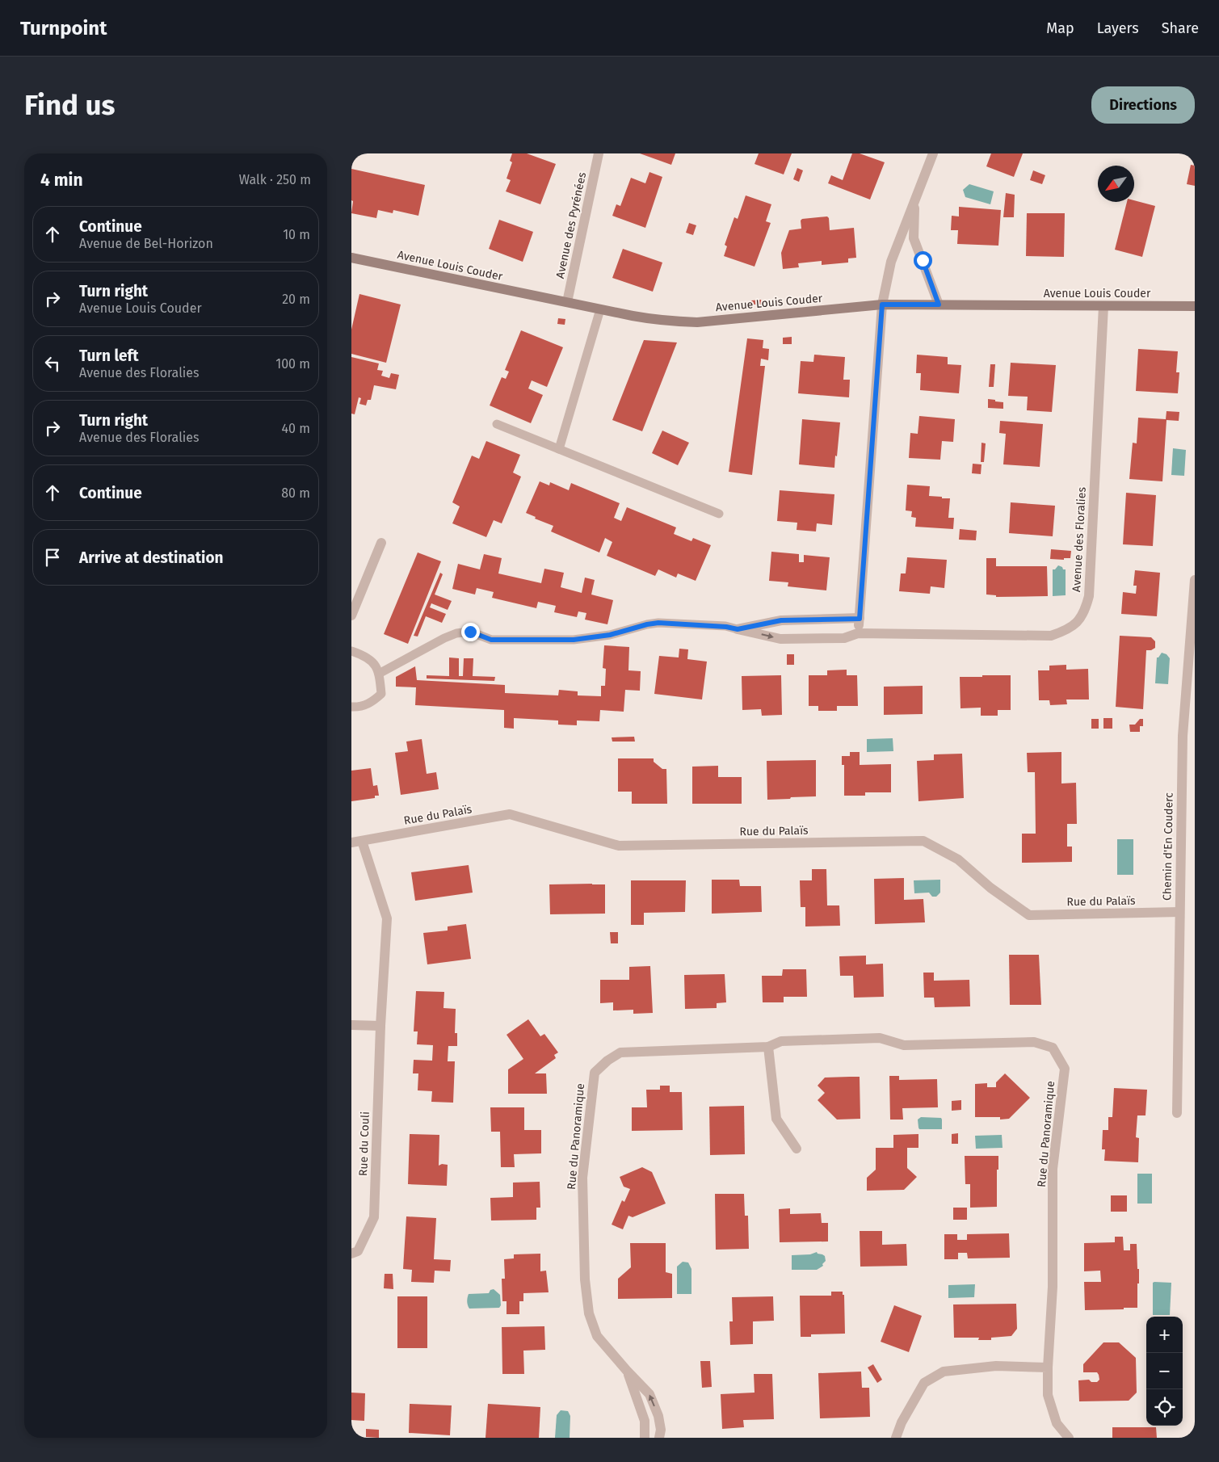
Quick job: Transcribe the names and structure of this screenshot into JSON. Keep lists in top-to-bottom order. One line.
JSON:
{"streets":{"street":["Avenue des Pyrénées","Avenue Louis Couder","Avenue des Floralies","Rue du Palaïs","Chemin d'En Couderc","Rue du Panoramique","Rue du Couli"]},"crossings":[["Avenue des Pyrénées","Avenue Louis Couder"],["Avenue Louis Couder","Avenue des Floralies"],["Rue du Palaïs","Chemin d'En Couderc"],["Rue du Palaïs","Rue du Couli"]],"north":"bottom left","page":{"header":"Turnpoint","nav":["Map","Layers","Share"],"buttons":"Directions","title":"Find us","heading":["4 min","Walk · 250 m"],"list":[["Continue","Avenue de Bel-Horizon","10 m"],["Turn right","Avenue Louis Couder","20 m"],["Turn left","Avenue des Floralies","100 m"],["Turn right","Avenue des Floralies","40 m"],["Continue","80 m"],"Arrive at destination"],"map_buttons":["+","−"]}}
